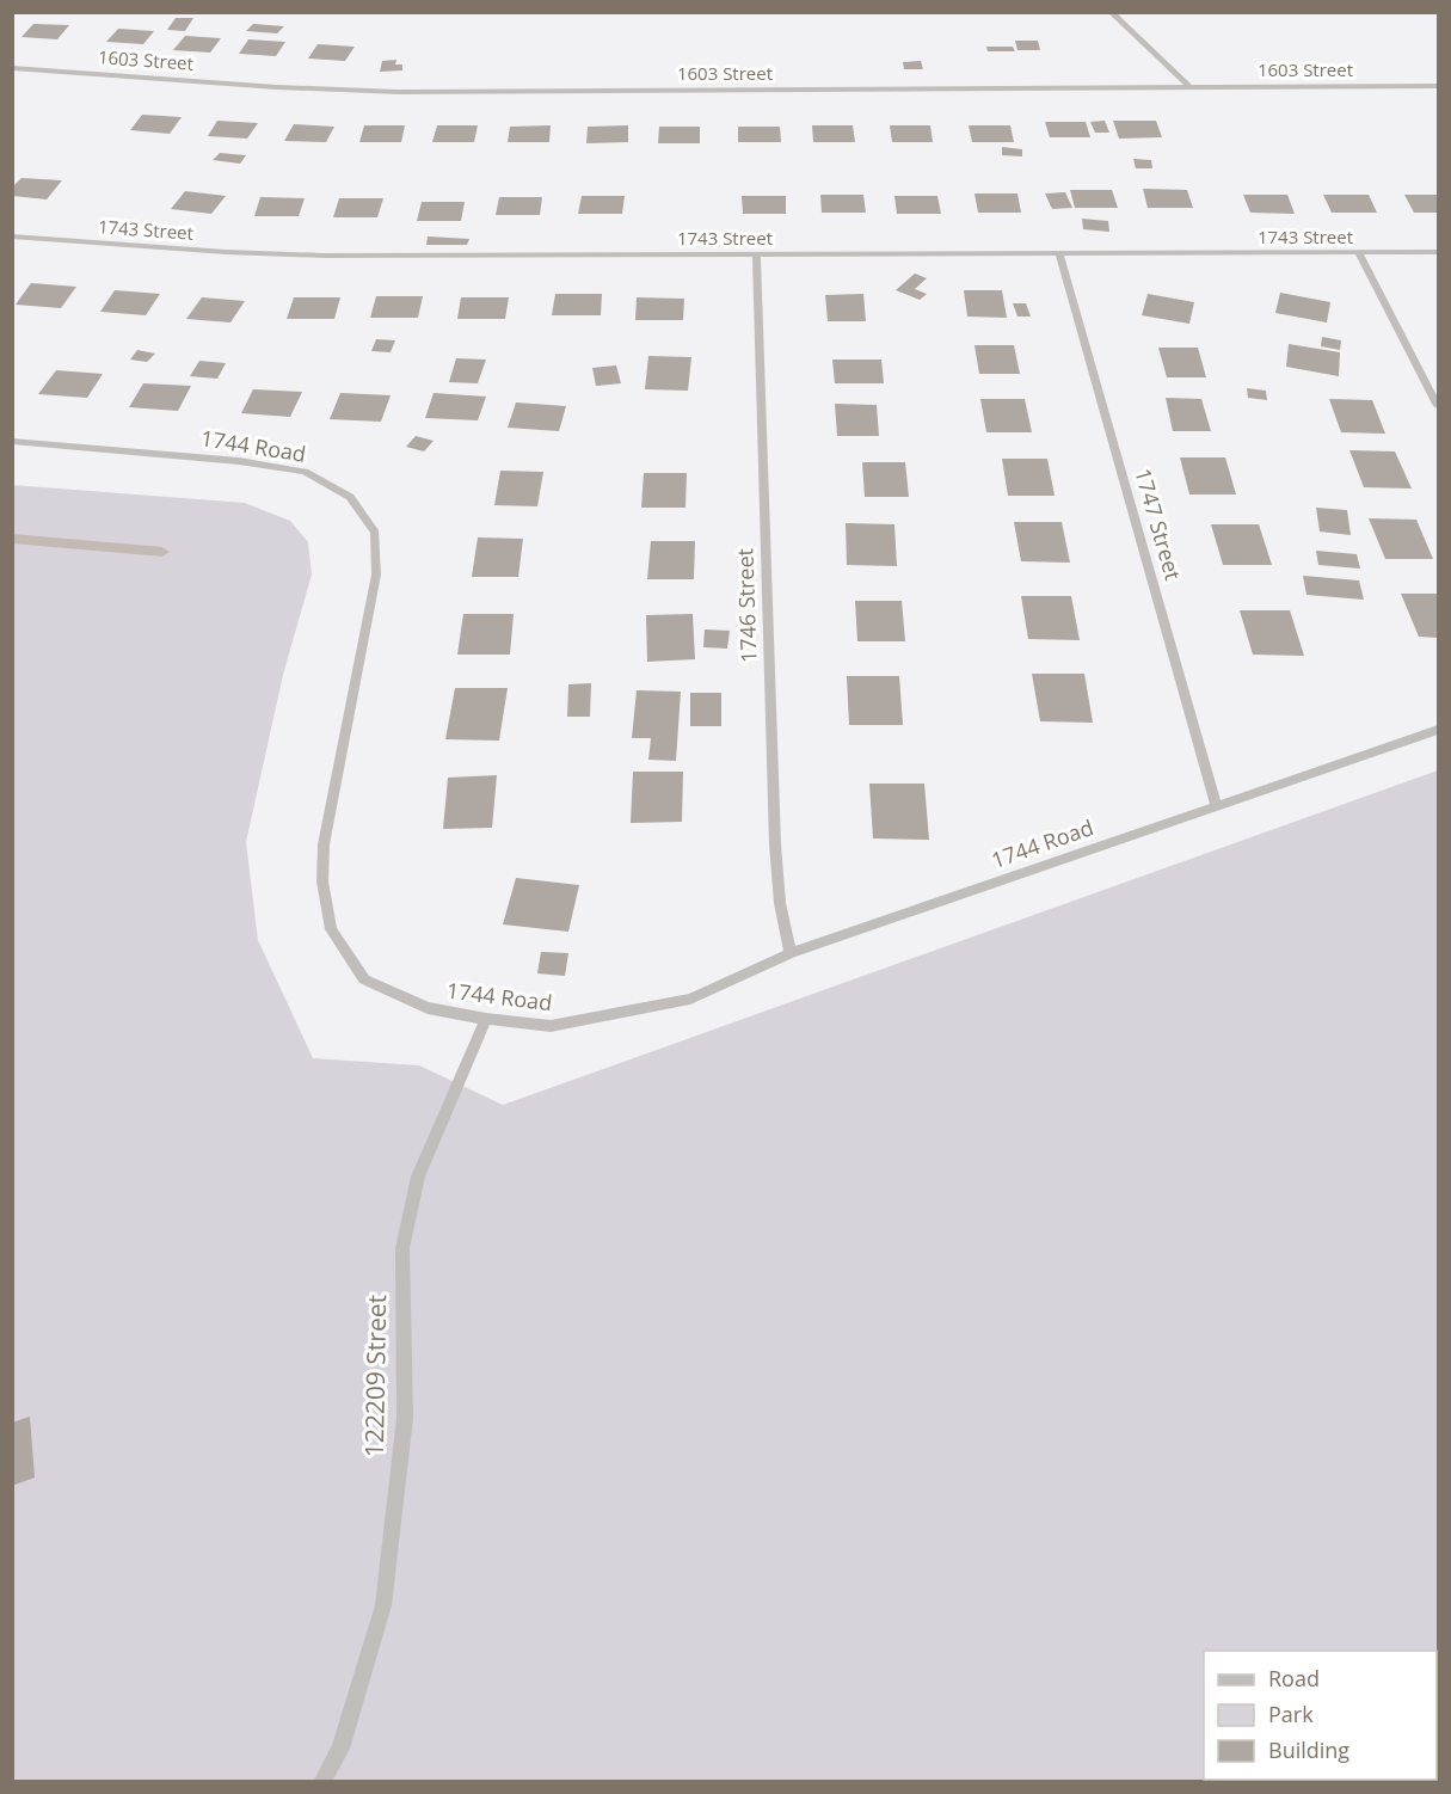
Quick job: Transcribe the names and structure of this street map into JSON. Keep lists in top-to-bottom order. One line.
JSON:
{"streets":{"street":["1603 Street","1743 Street","1744 Road","1747 Street","1746 Street","122209 Street"]},"crossings":[["1743 Street","1747 Street"],["1743 Street","1746 Street"],["1744 Road","1747 Street"],["1744 Road","1746 Street"],["1744 Road","122209 Street"]],"legend":["Road","Park","Building"]}
